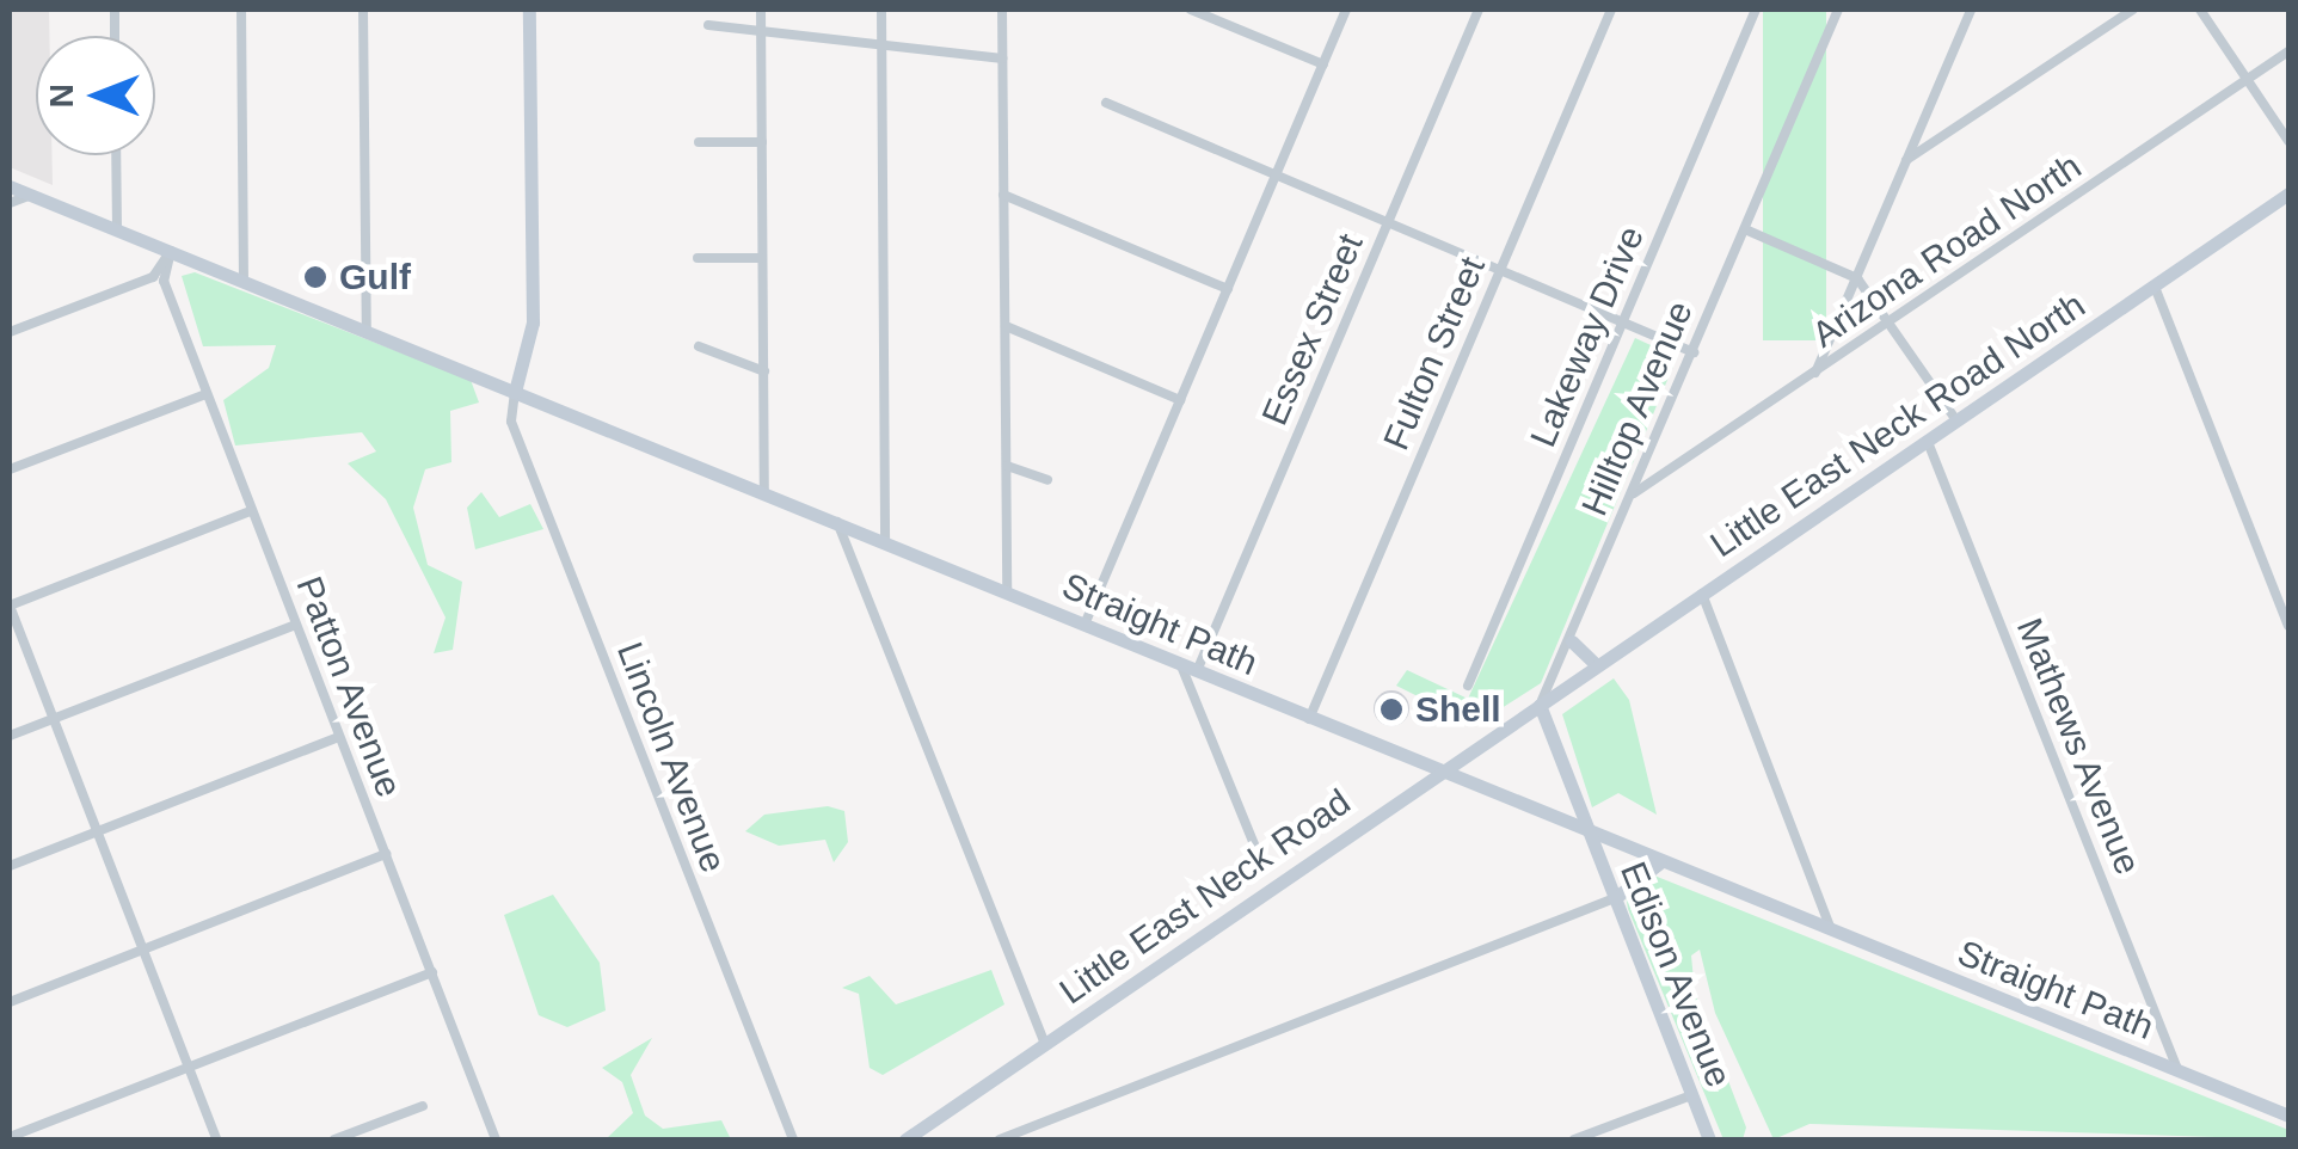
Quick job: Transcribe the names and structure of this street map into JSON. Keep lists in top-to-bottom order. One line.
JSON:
{"streets":{"main road":["Little East Neck Road North","Straight Path","Little East Neck Road","Edison Avenue"],"street":["Arizona Road North","Essex Street","Lakeway Drive","Fulton Street","Hilltop Avenue","Patton Avenue","Mathews Avenue","Lincoln Avenue"]},"crossings":[["Arizona Road North","Hilltop Avenue"],["Essex Street","Straight Path"],["Fulton Street","Straight Path"],["Hilltop Avenue","Little East Neck Road North"],["Hilltop Avenue","Little East Neck Road"],["Little East Neck Road North","Mathews Avenue"],["Little East Neck Road North","Little East Neck Road"],["Straight Path","Patton Avenue"],["Straight Path","Mathews Avenue"],["Straight Path","Lincoln Avenue"],["Straight Path","Little East Neck Road"],["Straight Path","Edison Avenue"]],"places":["Gulf","Shell"],"north":"left"}
